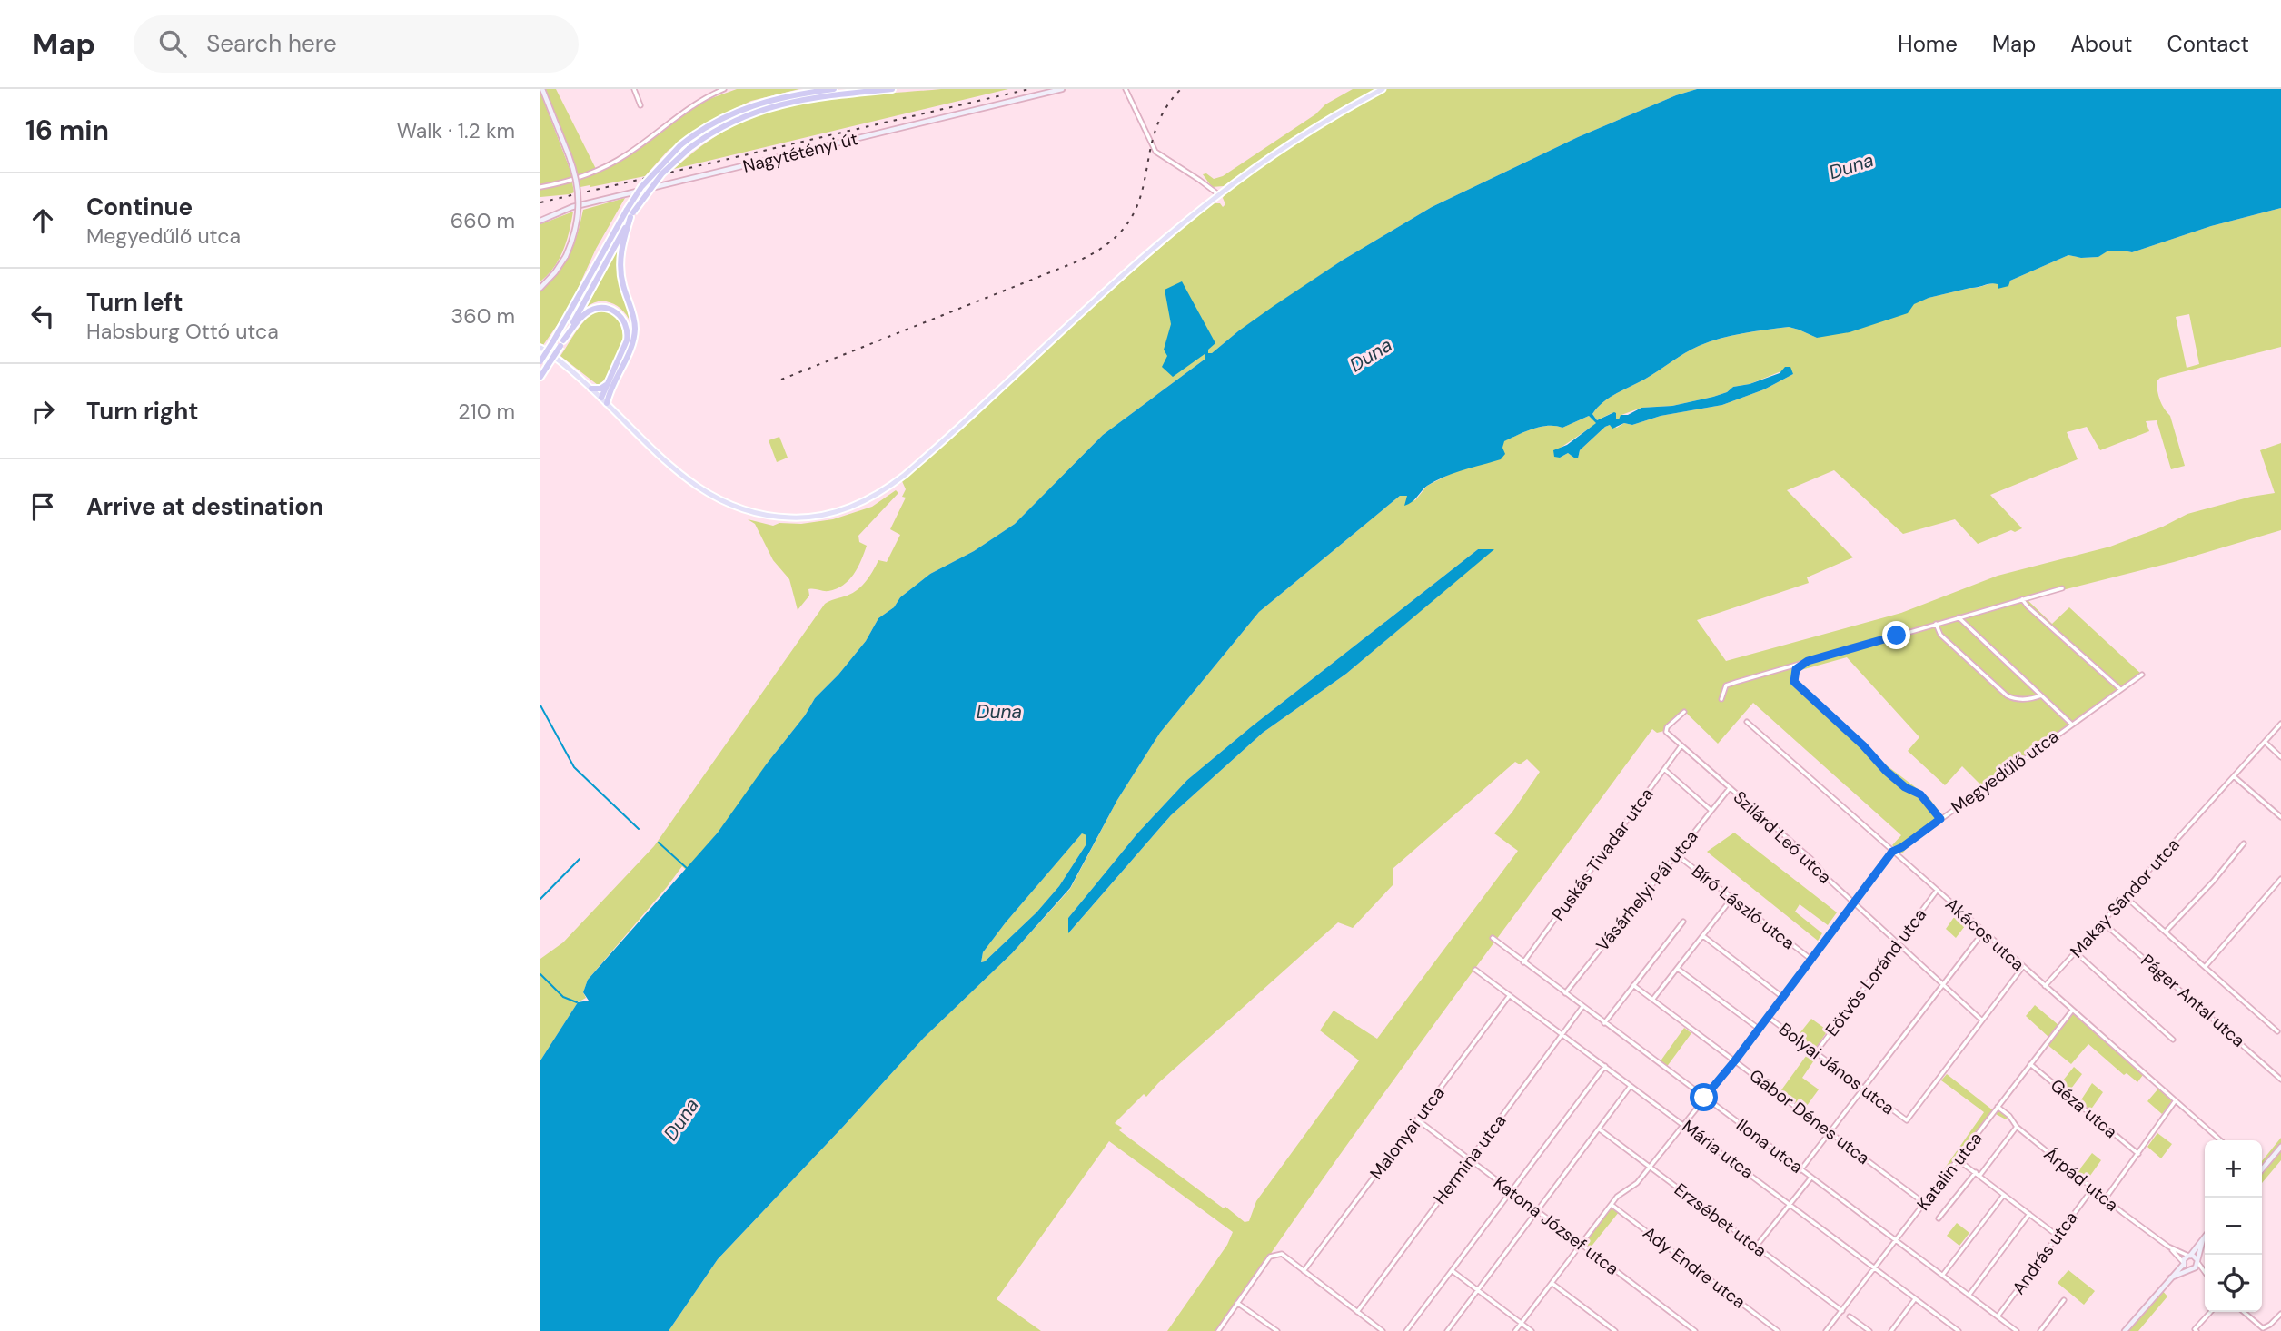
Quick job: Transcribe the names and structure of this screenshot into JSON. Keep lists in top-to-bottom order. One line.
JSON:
{"streets":{"main road":["Nagytétényi út"],"street":["Megyedűlő utca","Szilárd Leó utca","Puskás Tivadar utca","Vásárhelyi Pál utca","Makay Sándor utca","Bíró László utca","Akácos utca","Eötvös Loránd utca","Páger Antal utca","Bolyai János utca","Géza utca","Gábor Dénes utca","Malonyai utca","Ilona utca","Mária utca","Hermina utca","Katalin utca","Árpád utca","Erzsébet utca","Katona József utca","András utca","Ady Endre utca"]},"crossings":[["Megyedűlő utca","Szilárd Leó utca"],["Megyedűlő utca","Bíró László utca"],["Megyedűlő utca","Akácos utca"],["Megyedűlő utca","Bolyai János utca"],["Megyedűlő utca","Gábor Dénes utca"],["Megyedűlő utca","Ilona utca"],["Megyedűlő utca","Mária utca"],["Megyedűlő utca","Erzsébet utca"],["Megyedűlő utca","Katona József utca"],["Megyedűlő utca","Ady Endre utca"],["Szilárd Leó utca","Puskás Tivadar utca"],["Szilárd Leó utca","Vásárhelyi Pál utca"],["Szilárd Leó utca","Eötvös Loránd utca"],["Szilárd Leó utca","Bolyai János utca"],["Puskás Tivadar utca","Ilona utca"],["Vásárhelyi Pál utca","Bíró László utca"],["Vásárhelyi Pál utca","Ilona utca"],["Makay Sándor utca","Akácos utca"],["Makay Sándor utca","Páger Antal utca"],["Akácos utca","Eötvös Loránd utca"],["Akácos utca","Katalin utca"],["Eötvös Loránd utca","Bolyai János utca"],["Géza utca","Katalin utca"],["Gábor Dénes utca","Katalin utca"],["Malonyai utca","Mária utca"],["Malonyai utca","Katona József utca"],["Ilona utca","Hermina utca"],["Ilona utca","Katalin utca"],["Ilona utca","András utca"],["Mária utca","Hermina utca"],["Mária utca","Katalin utca"],["Hermina utca","Katona József utca"],["Katalin utca","Árpád utca"],["Katalin utca","Erzsébet utca"],["Árpád utca","András utca"]],"water":["Duna"],"page":{"header":"Map","search":"Search here","nav":["Home","Map","About","Contact"],"heading":["16 min","Walk · 1.2 km"],"list":[["Continue","Megyedűlő utca","660 m"],["Turn left","Habsburg Ottó utca","360 m"],["Turn right","210 m"],"Arrive at destination"],"map_buttons":["+","−"]}}
